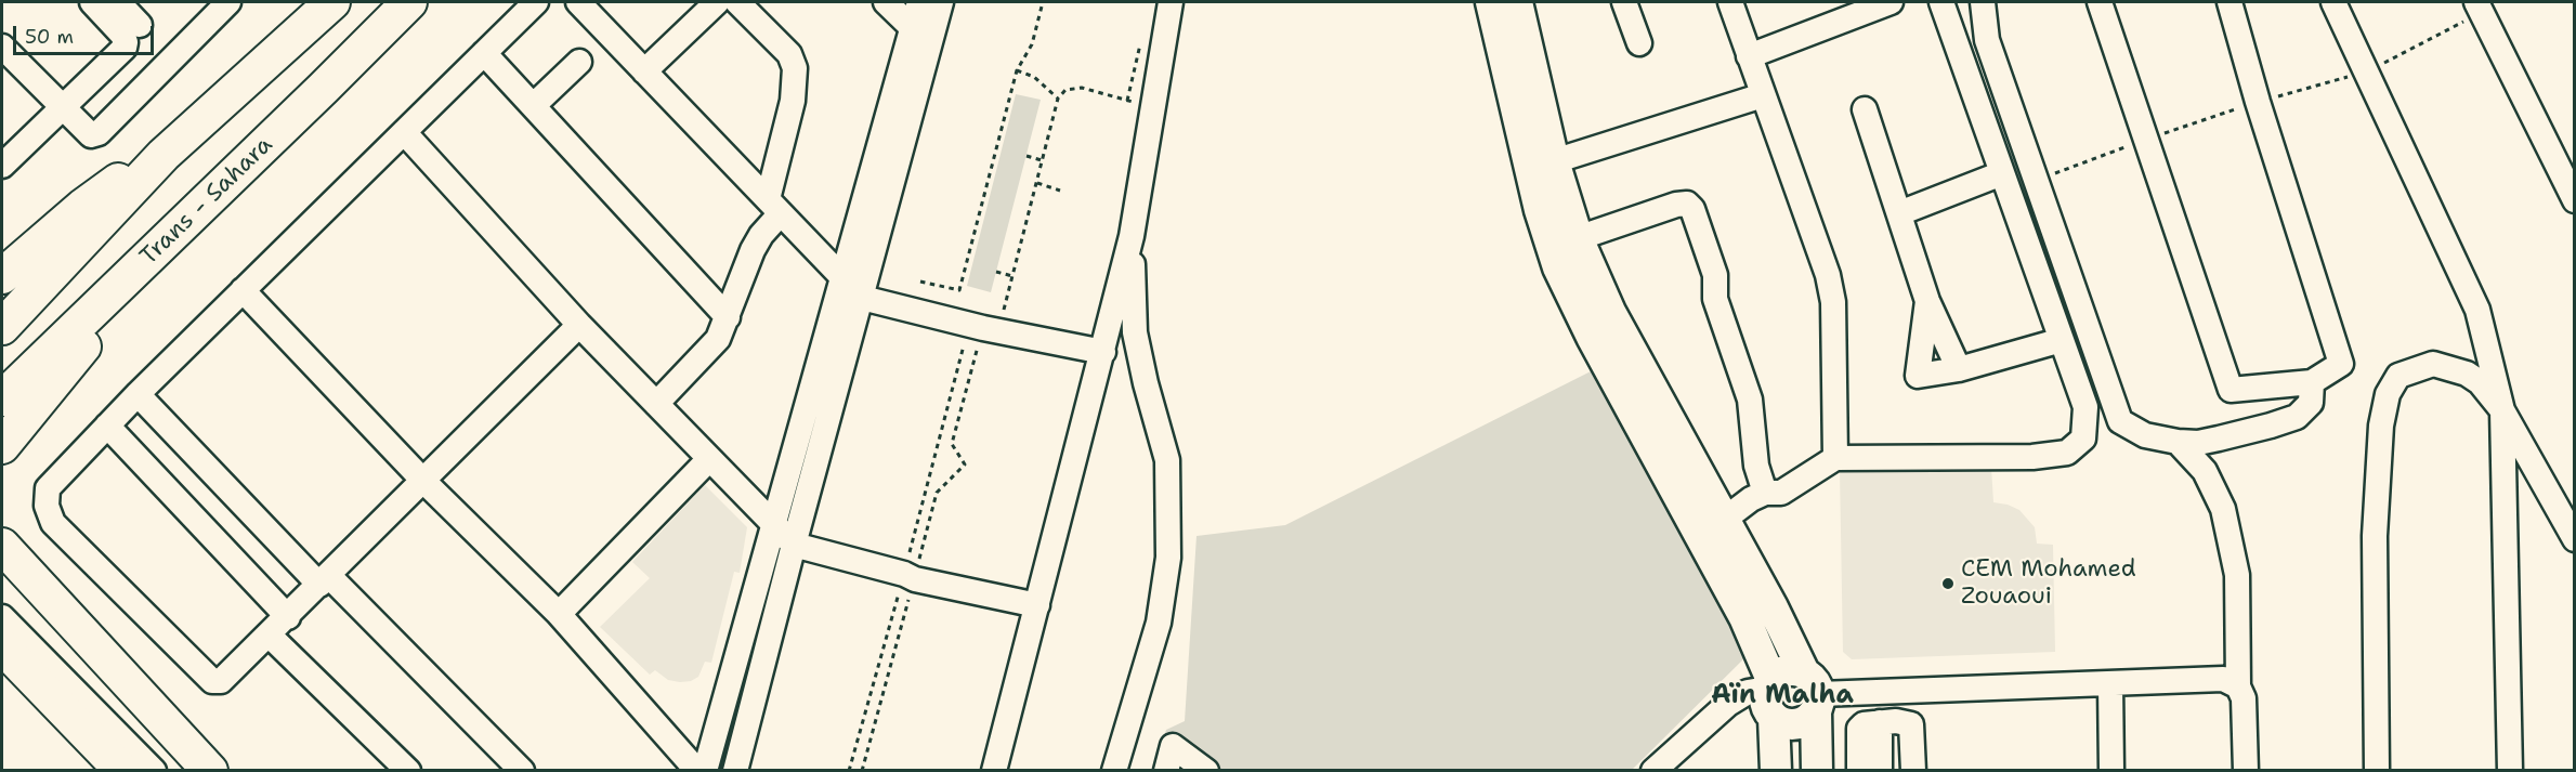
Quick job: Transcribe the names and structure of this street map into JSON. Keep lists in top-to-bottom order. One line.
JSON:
{"streets":{"highway":["Trans - Sahara"]},"districts":["Aïn Malha"],"places":["CEM Mohamed Zouaoui"],"scale_bar":"50 m"}
